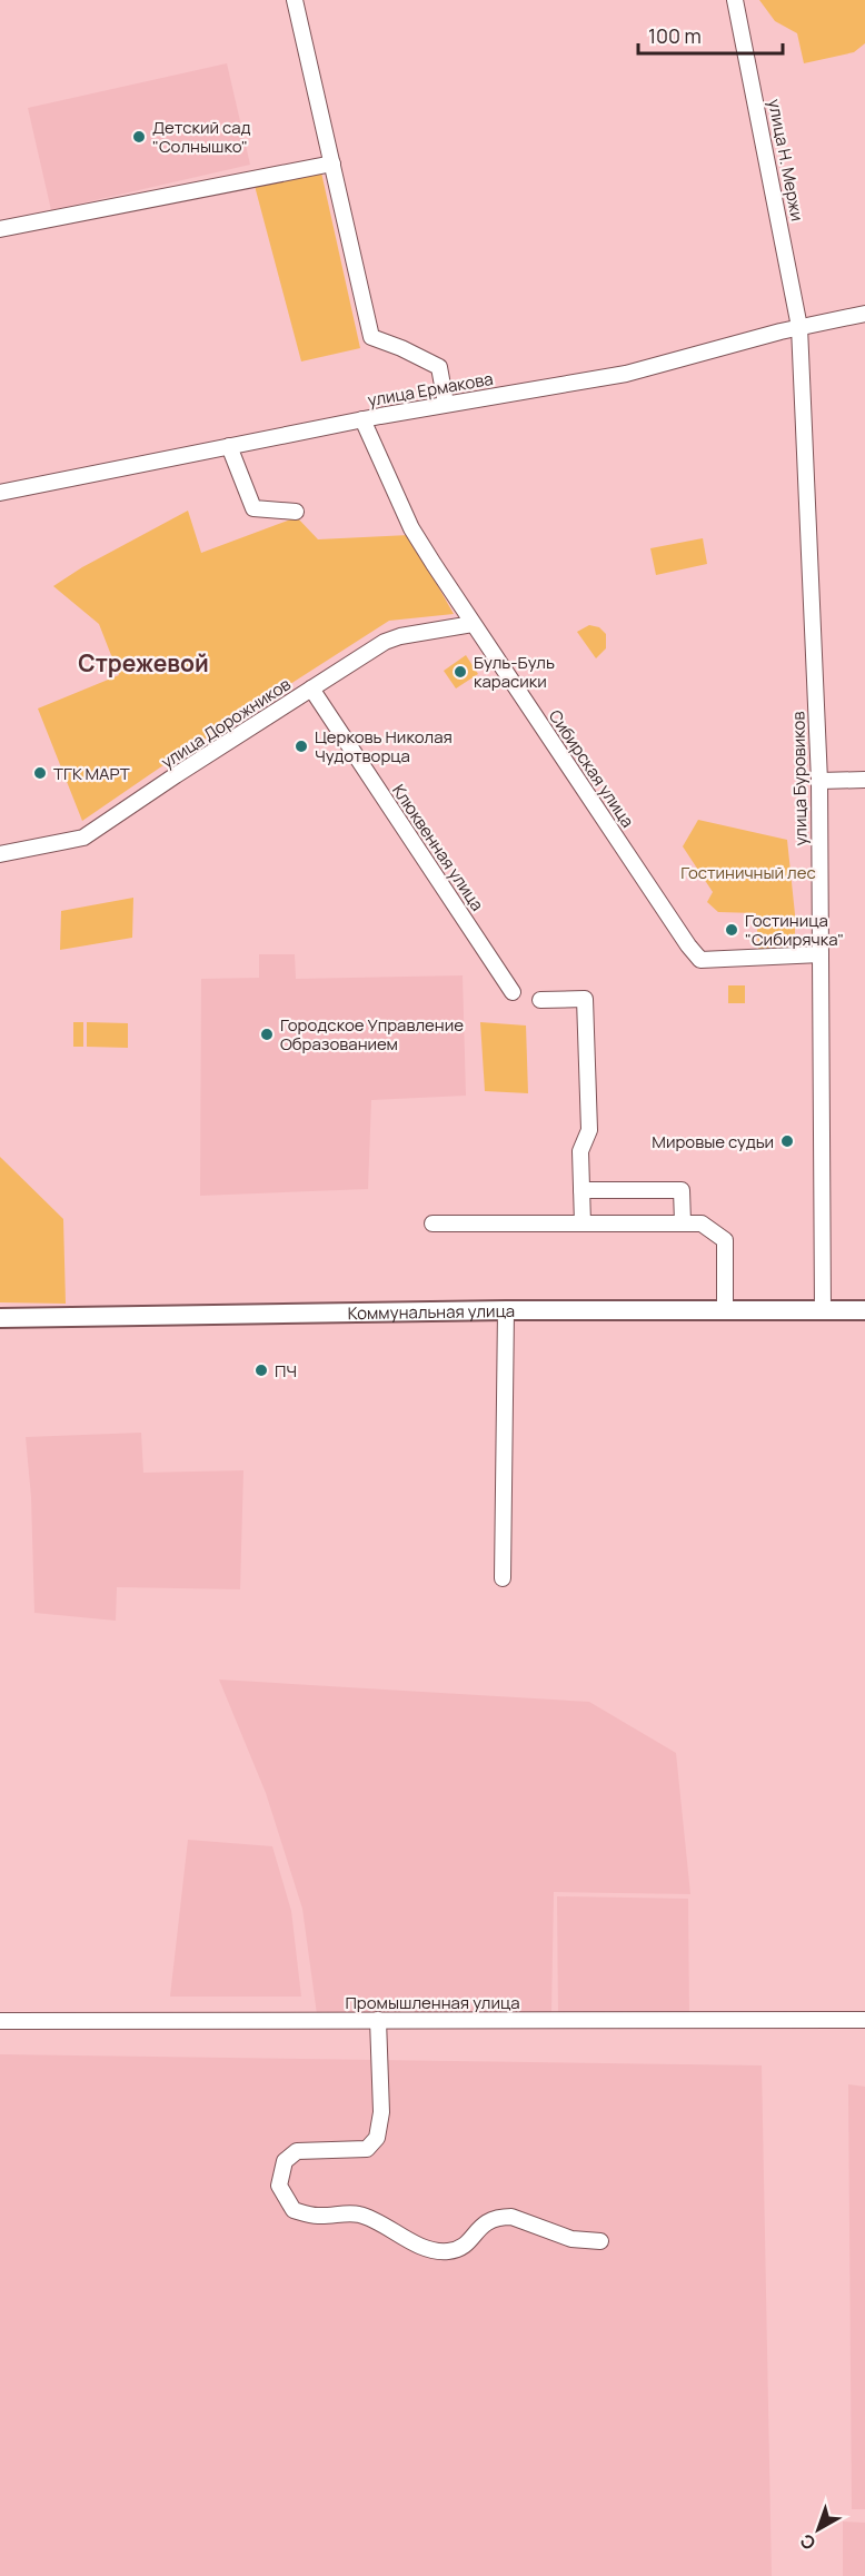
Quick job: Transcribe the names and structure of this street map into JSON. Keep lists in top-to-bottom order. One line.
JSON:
{"streets":{"main road":["Коммунальная улица"],"street":["улица Н. Мержи","улица Ермакова","улица Дорожников","Сибирская улица","улица Буровиков","Клюквенная улица","Промышленная улица"]},"crossings":[["улица Н. Мержи","улица Ермакова"],["улица Н. Мержи","улица Буровиков"],["улица Ермакова","Сибирская улица"],["улица Ермакова","улица Буровиков"],["улица Дорожников","Сибирская улица"],["улица Дорожников","Клюквенная улица"],["Сибирская улица","улица Буровиков"],["улица Буровиков","Коммунальная улица"]],"districts":["Стрежевой"],"parks":["Гостиничный лес"],"places":["Детский сад \"Солнышко\"","Буль-Буль карасики","Церковь Николая Чудотворца","ТГК МАРТ","Гостиница \"Сибирячка\"","Городское Управление Образованием","Мировые судьи","ПЧ"],"scale_bar":"100 m","north":"bottom left"}
